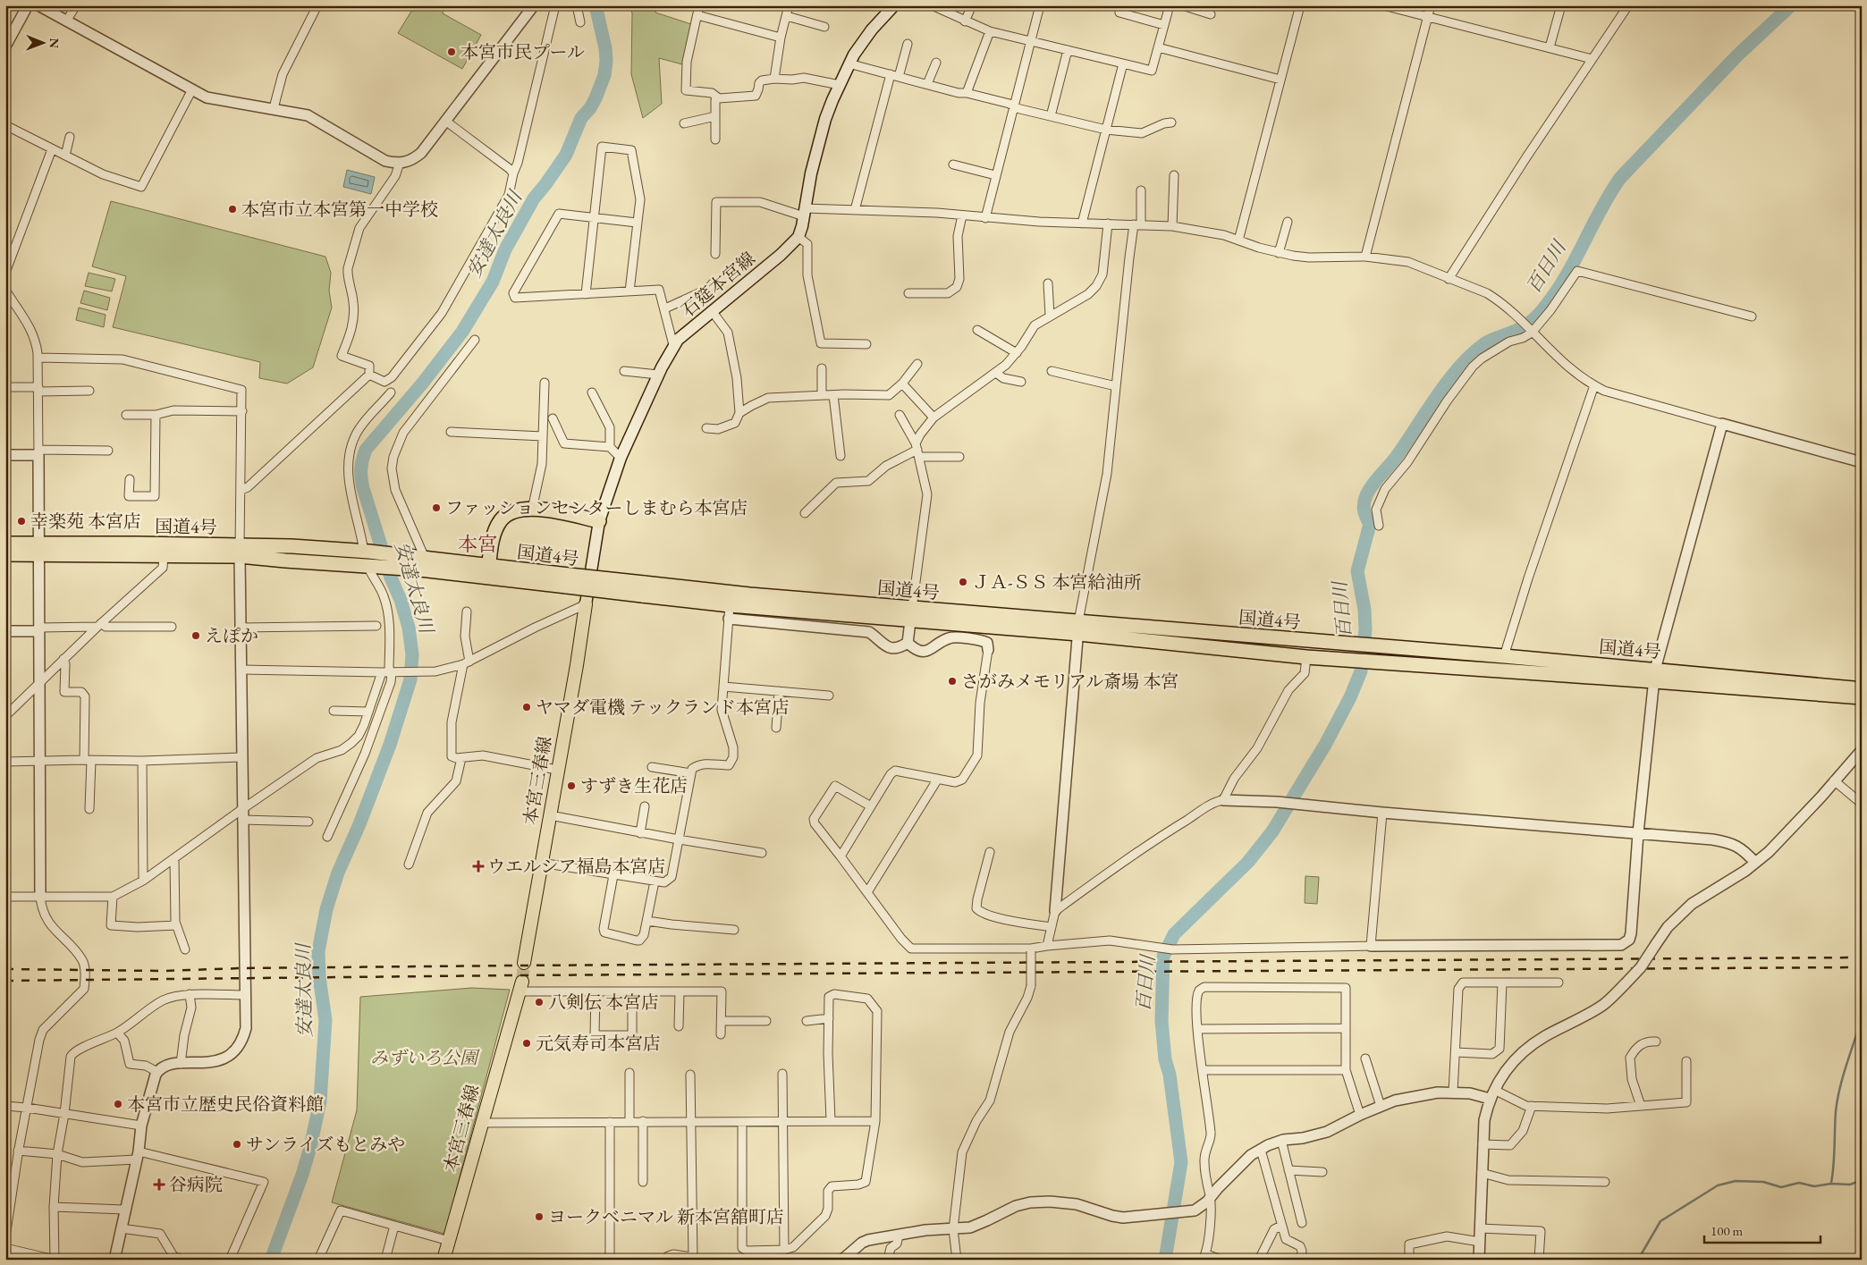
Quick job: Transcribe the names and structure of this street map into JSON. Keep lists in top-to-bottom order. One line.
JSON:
{"streets":{"highway":["国道4号"],"main road":["石筵本宮線","本宮三春線"]},"crossings":[["石筵本宮線","本宮三春線"]],"districts":["本宮"],"water":["安達太良川","百日川"],"parks":["みずいろ公園"],"places":{"other":["本宮市民プール","本宮市立本宮第一中学校","ファッションセンターしまむら本宮店","幸楽苑 本宮店","ＪＡ-ＳＳ 本宮給油所","えぽか","さがみメモリアル斎場 本宮","ヤマダ電機 テックランド本宮店","すずき生花店","八剣伝 本宮店","元気寿司本宮店","本宮市立歴史民俗資料館","サンライズもとみや","ヨークベニマル 新本宮舘町店"],"health":["ウエルシア福島本宮店","谷病院"]},"scale_bar":"100 m","north":"right"}
